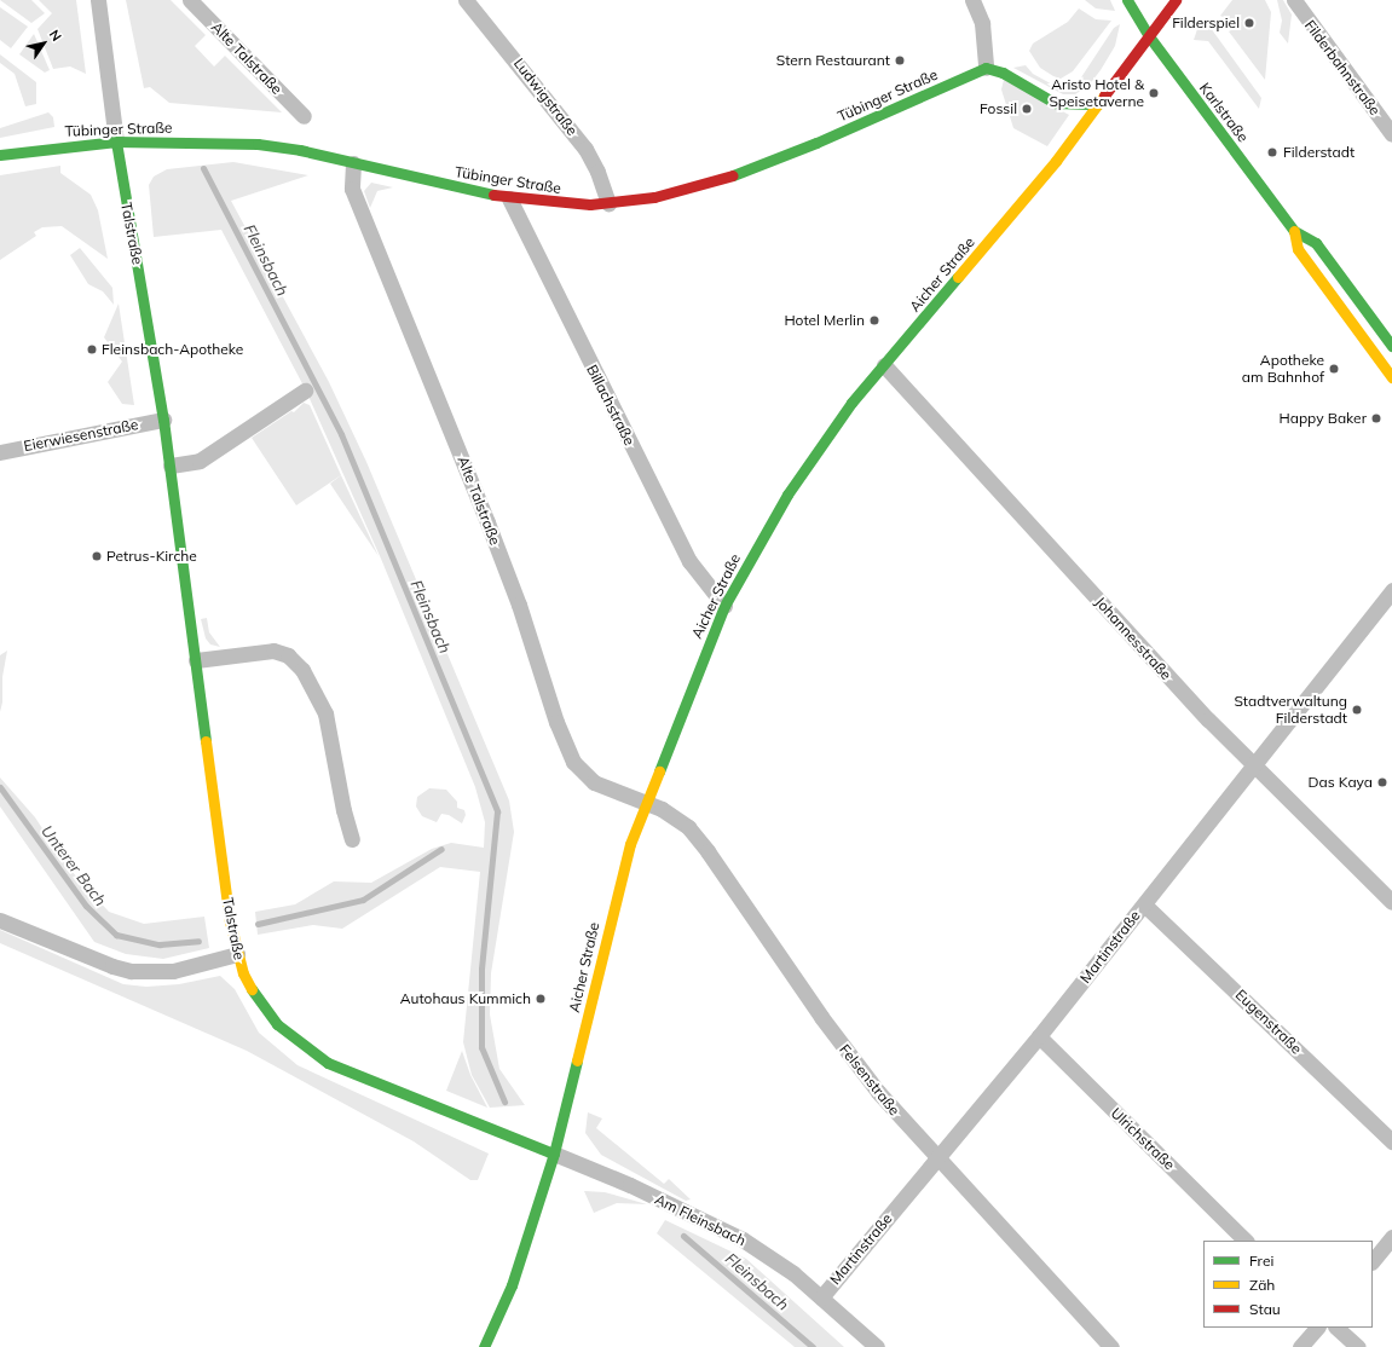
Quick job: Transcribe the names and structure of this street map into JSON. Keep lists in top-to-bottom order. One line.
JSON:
{"streets":{"main road":["Tübinger Straße","Karlstraße","Talstraße","Aicher Straße"],"street":["Alte Talstraße","Filderbahnstraße","Ludwigstraße","Billachstraße","Eierwiesenstraße","Johannesstraße","Martinstraße","Eugenstraße","Felsenstraße","Ulrichstraße","Am Fleinsbach"]},"crossings":[["Alte Talstraße","Tübinger Straße"],["Alte Talstraße","Aicher Straße"],["Alte Talstraße","Felsenstraße"],["Tübinger Straße","Ludwigstraße"],["Tübinger Straße","Talstraße"],["Tübinger Straße","Billachstraße"],["Karlstraße","Aicher Straße"],["Talstraße","Aicher Straße"],["Talstraße","Eierwiesenstraße"],["Talstraße","Am Fleinsbach"],["Aicher Straße","Billachstraße"],["Aicher Straße","Johannesstraße"],["Aicher Straße","Felsenstraße"],["Aicher Straße","Am Fleinsbach"],["Johannesstraße","Martinstraße"],["Martinstraße","Eugenstraße"],["Martinstraße","Felsenstraße"],["Martinstraße","Ulrichstraße"],["Martinstraße","Am Fleinsbach"]],"water":["Fleinsbach","Unterer Bach"],"places":["Filderspiel","Stern Restaurant","Aristo Hotel & Speisetaverne","Fossil","Filderstadt","Hotel Merlin","Fleinsbach-Apotheke","Apotheke am Bahnhof","Happy Baker","Petrus-Kirche","Stadtverwaltung Filderstadt","Das Kaya","Autohaus Kummich"],"legend":["Frei","Zäh","Stau"],"north":"top right"}
